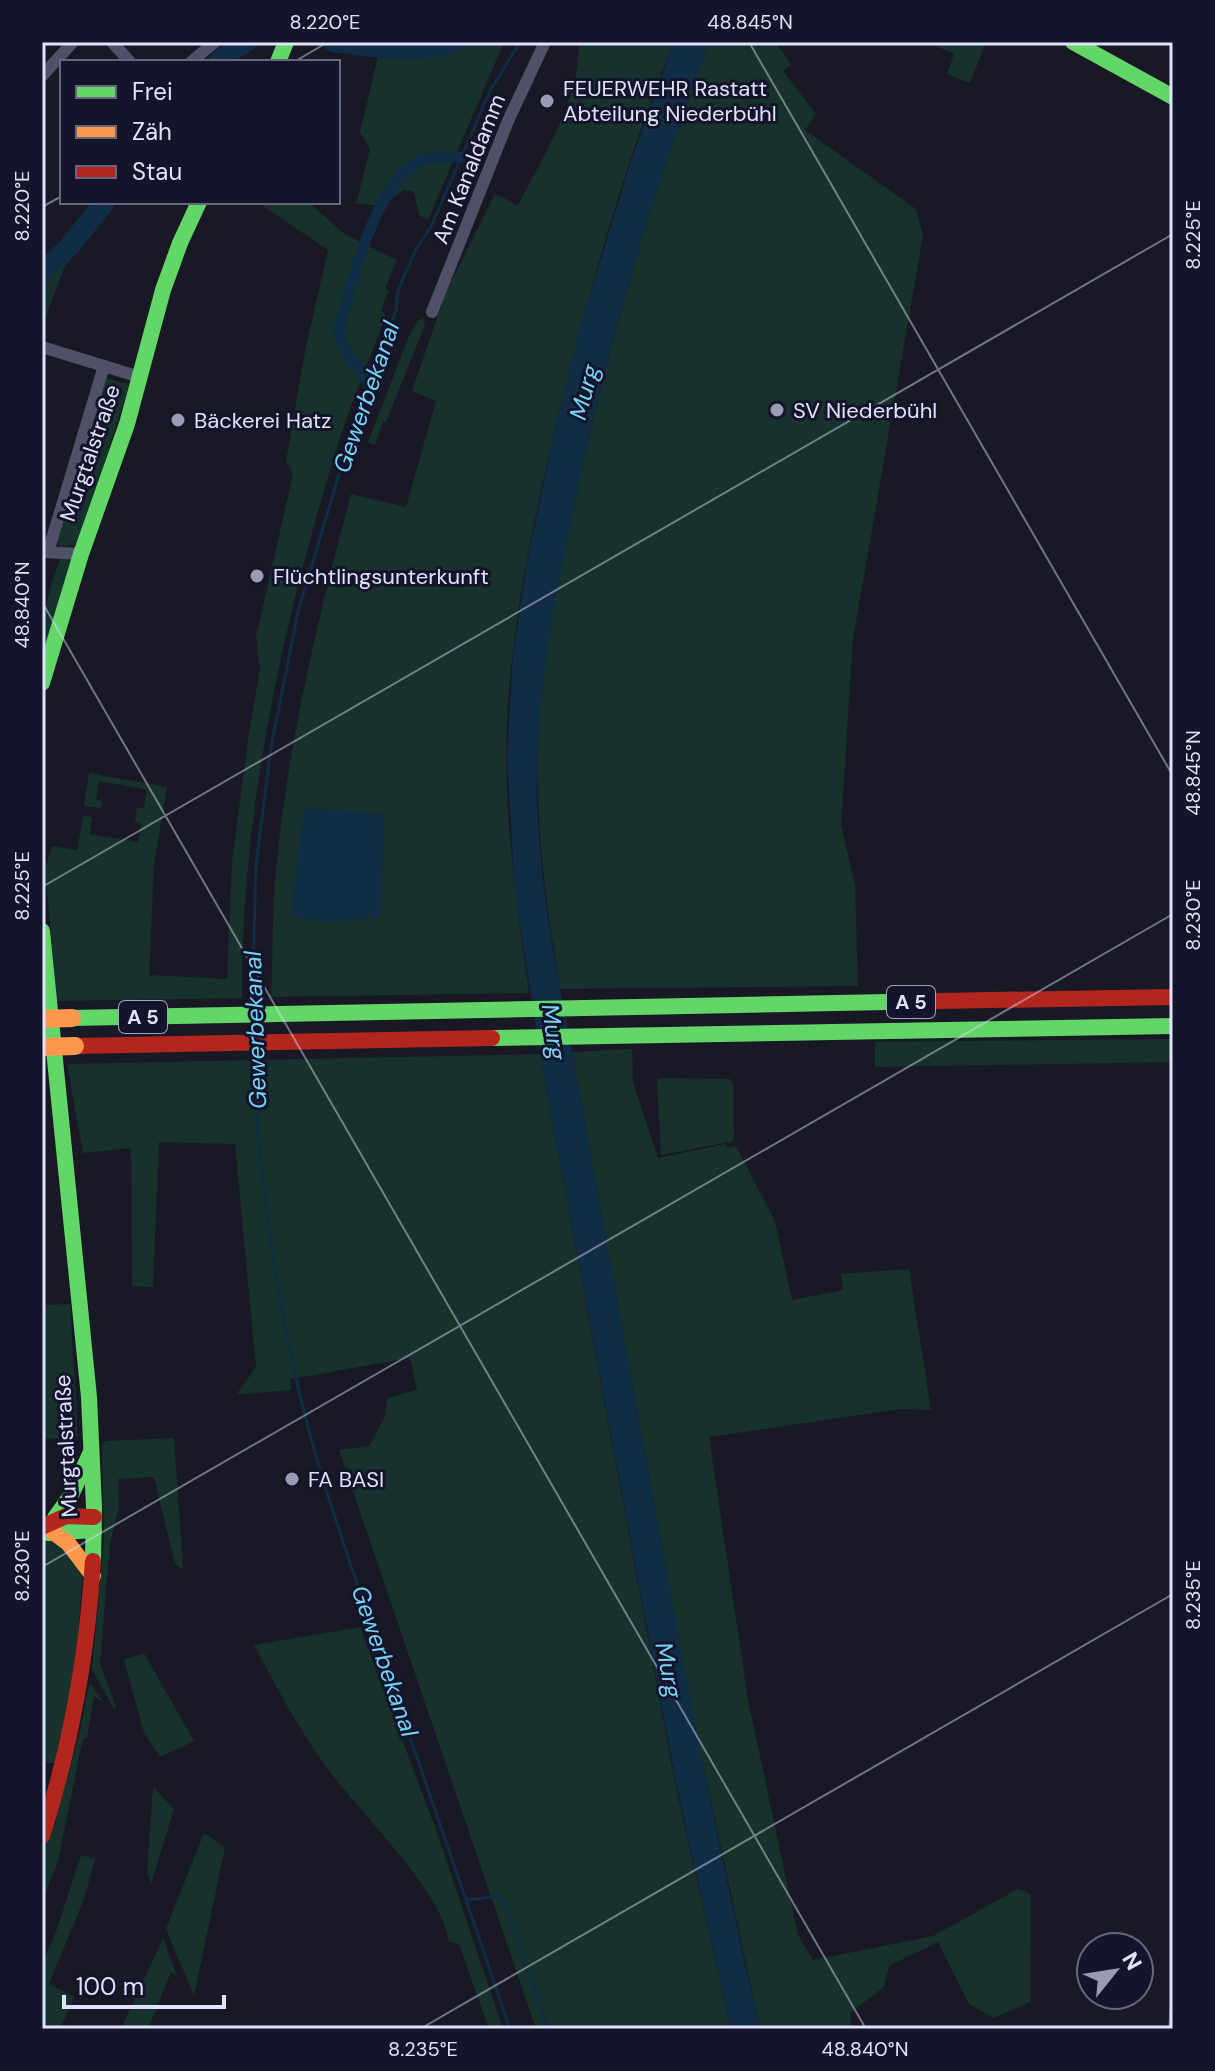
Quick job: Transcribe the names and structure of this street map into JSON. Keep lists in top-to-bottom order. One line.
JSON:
{"streets":{"main road":["Murgtalstraße","A 5"],"street":["Am Kanaldamm"]},"water":["Murg","Gewerbekanal"],"places":["FEUERWEHR Rastatt Abteilung Niederbühl","SV Niederbühl","Bäckerei Hatz","Flüchtlingsunterkunft","FA BASI"],"legend":["Frei","Zäh","Stau"],"scale_bar":"100 m","north":"top right","coordinates":["8.220°E","48.845°N","8.225°E","48.840°N","8.230°E","8.235°E"]}
